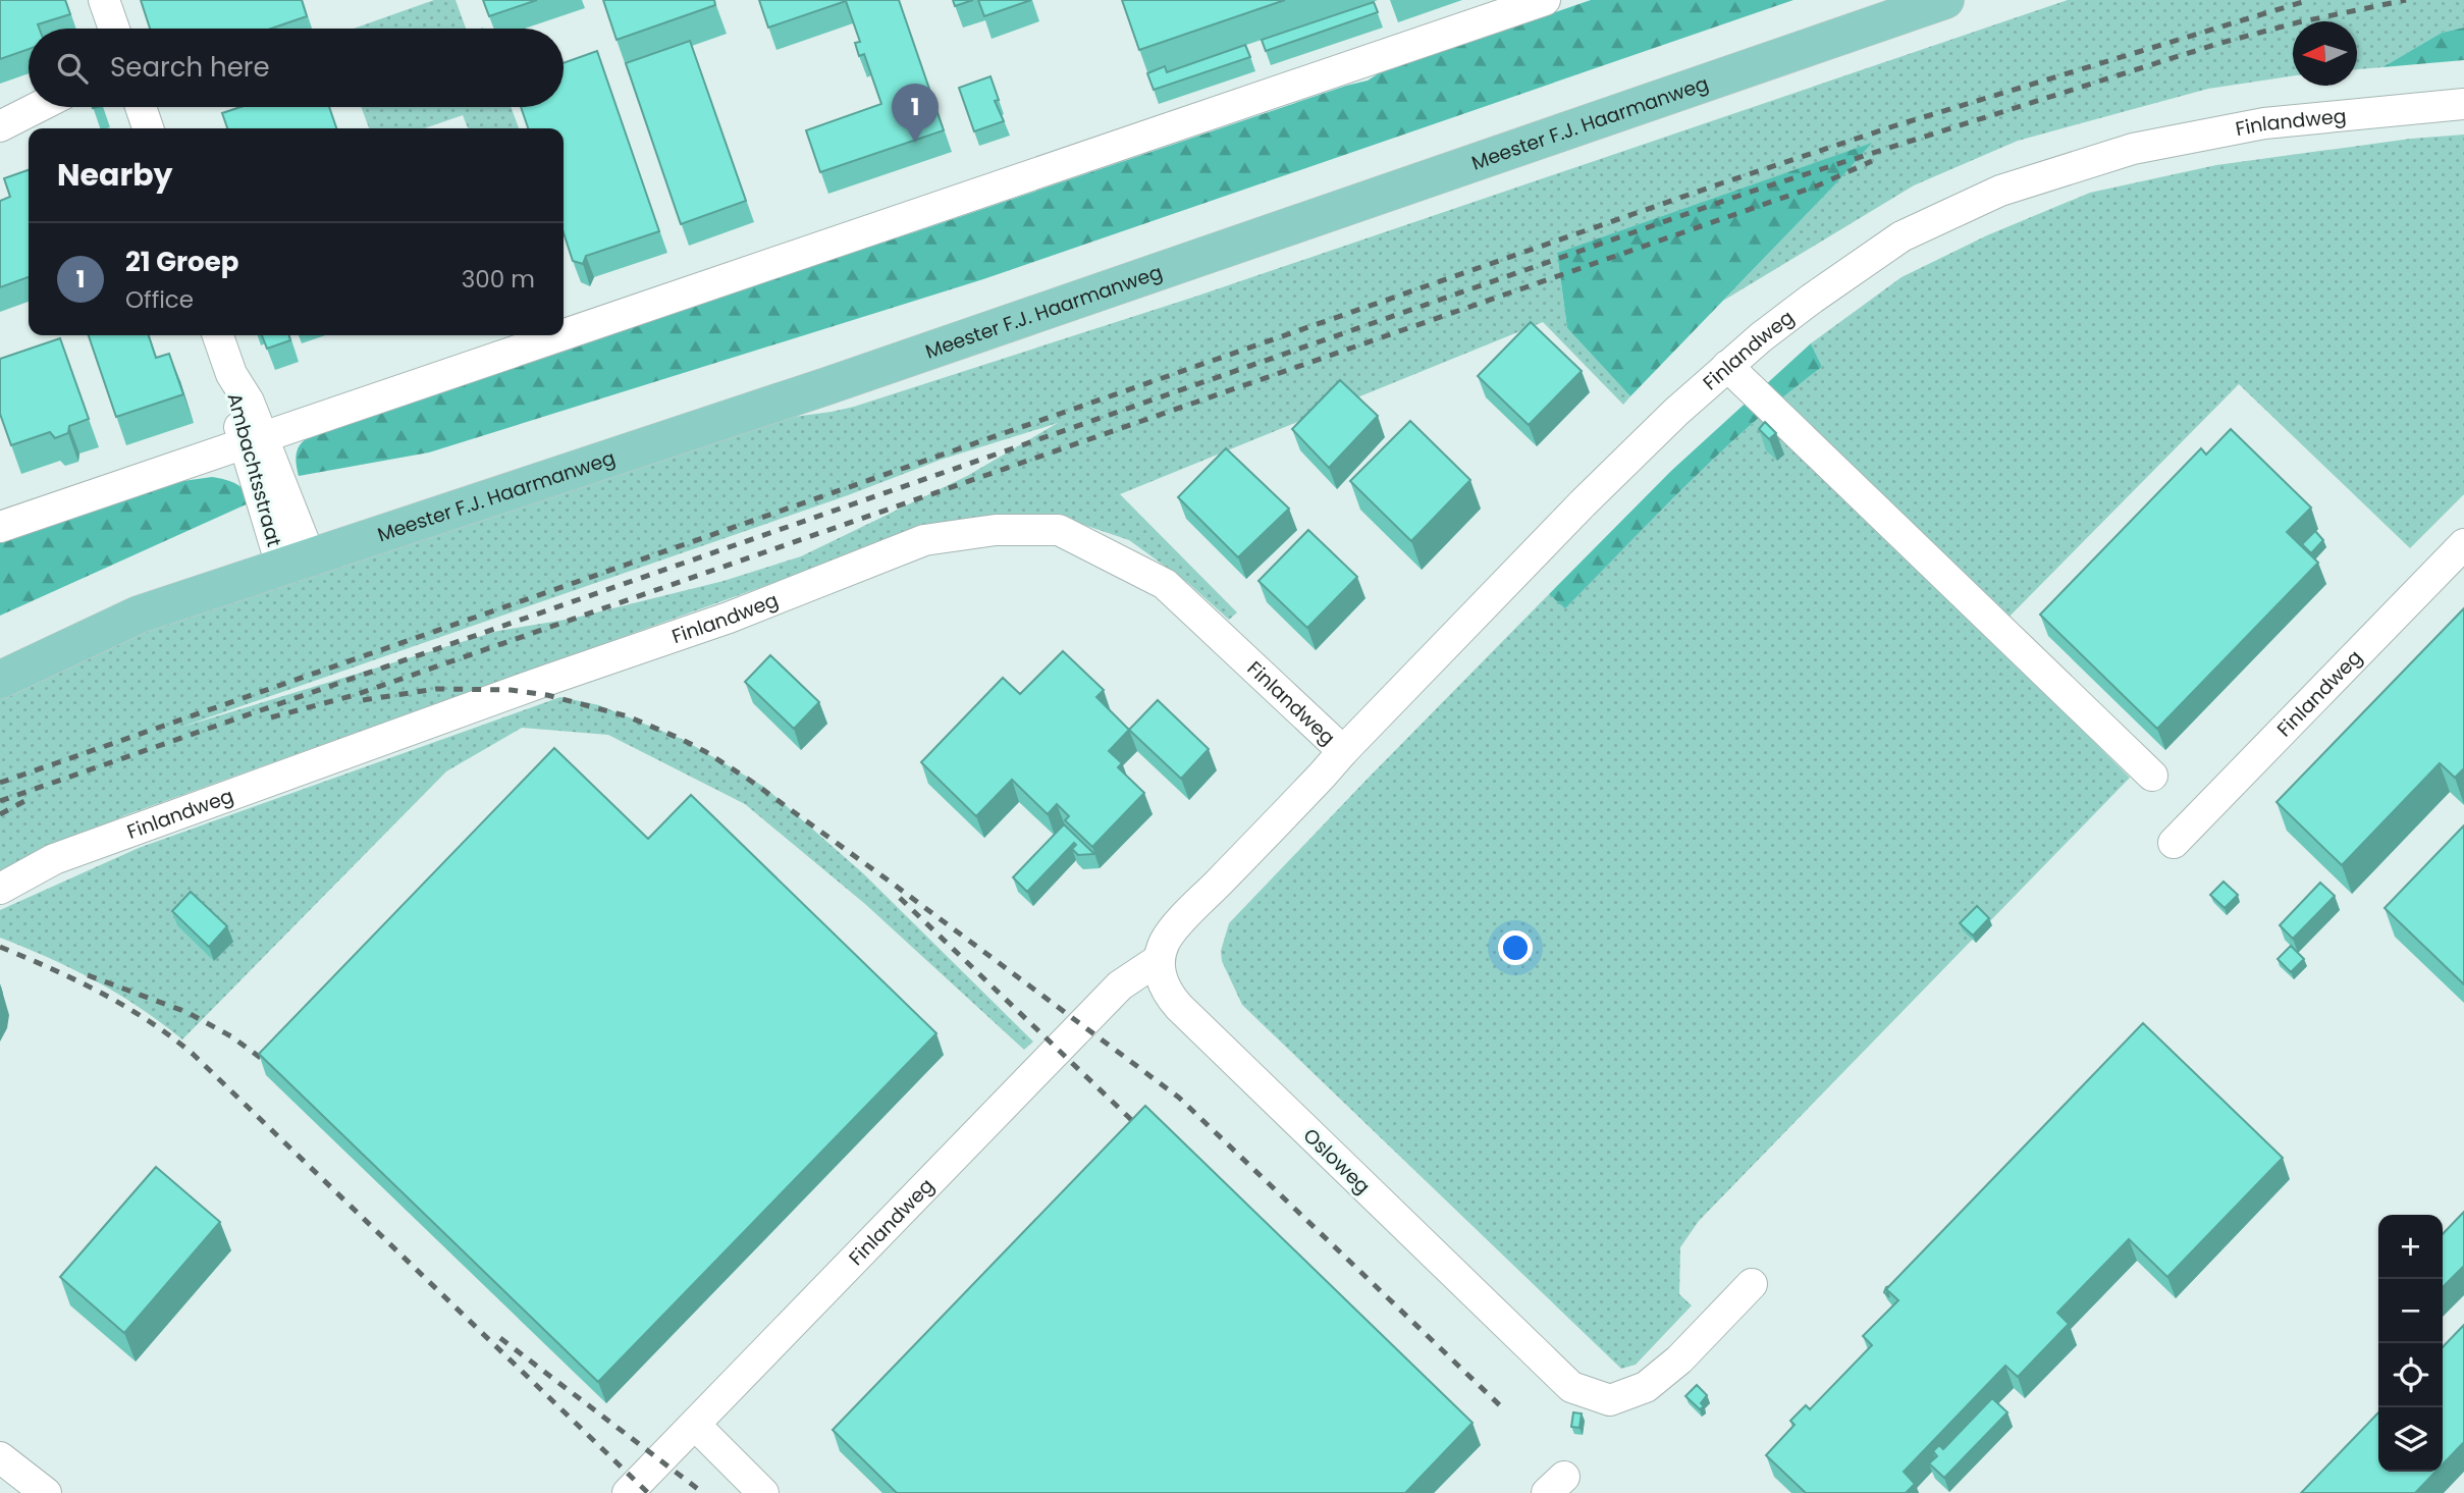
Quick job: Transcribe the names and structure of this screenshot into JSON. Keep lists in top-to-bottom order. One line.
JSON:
{"streets":{"main road":["Meester F.J. Haarmanweg"],"street":["Finlandweg","Ambachtsstraat","Osloweg"]},"crossings":[["Meester F.J. Haarmanweg","Ambachtsstraat"],["Finlandweg","Osloweg"]],"north":"left","page":{"search":"Search here","pins":"1","heading":"Nearby","list":[{"mark":"1","name":"21 Groep","note":"Office","value":"300 m"}],"map_buttons":["+","−"]}}
